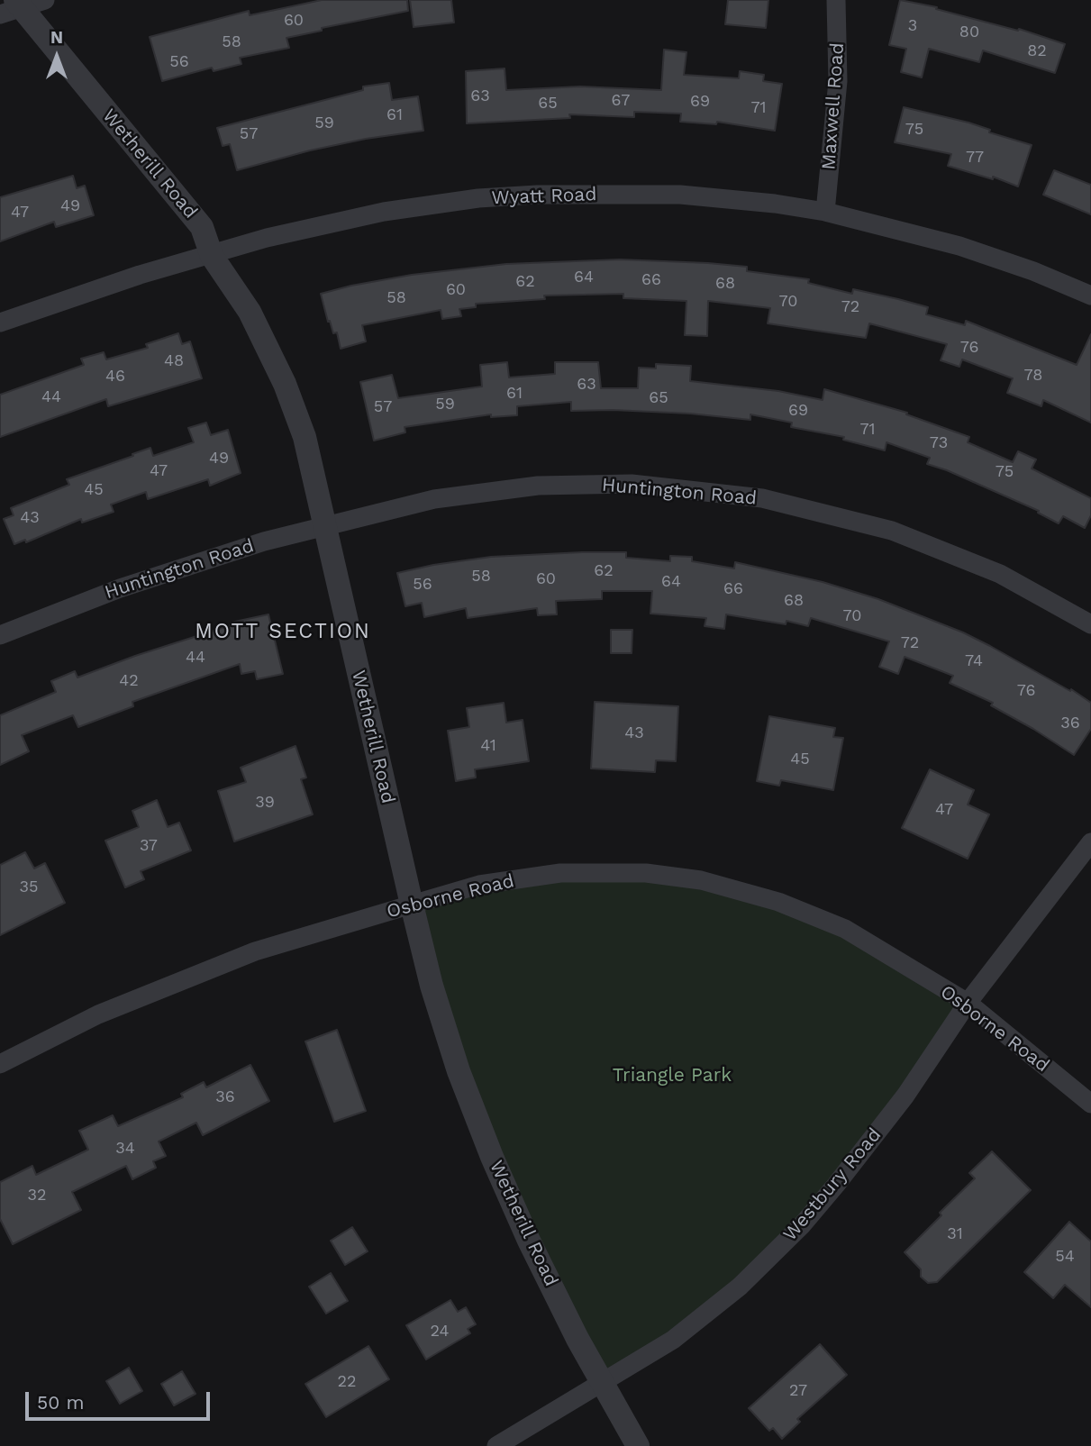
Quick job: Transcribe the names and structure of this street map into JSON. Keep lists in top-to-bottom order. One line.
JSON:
{"streets":{"street":["Maxwell Road","Wetherill Road","Wyatt Road","Huntington Road","Osborne Road","Westbury Road"]},"crossings":[["Maxwell Road","Wyatt Road"],["Wetherill Road","Wyatt Road"],["Wetherill Road","Huntington Road"],["Wetherill Road","Osborne Road"],["Wetherill Road","Westbury Road"],["Osborne Road","Westbury Road"]],"districts":["MOTT SECTION"],"parks":["Triangle Park"],"house_numbers":["60","3","80","58","82","56","63","67","69","65","71","61","59","75","57","77","49","47","64","66","62","68","60","58","70","72","76","48","78","46","63","61","44","65","59","57","69","71","73","49","47","75","45","43","62","58","60","64","56","66","68","70","72","44","74","42","76","36","43","41","45","39","47","37","35","36","34","32","31","54","24","22","27"],"scale_bar":"50 m","north":"top"}
